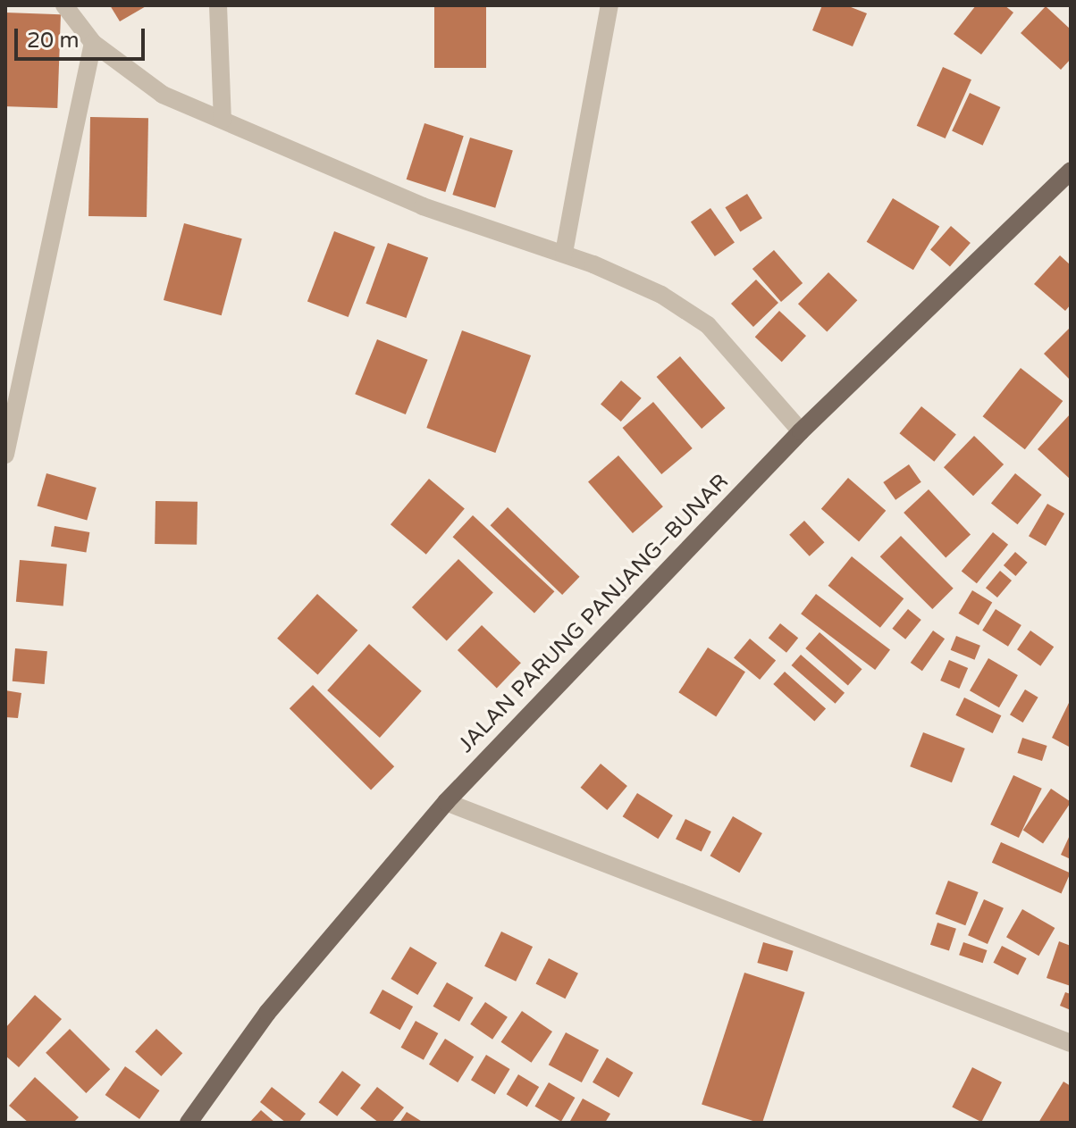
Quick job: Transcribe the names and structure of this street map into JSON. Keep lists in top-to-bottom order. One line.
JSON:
{"streets":{"main road":["JALAN PARUNG PANJANG–BUNAR"]},"scale_bar":"20 m"}
